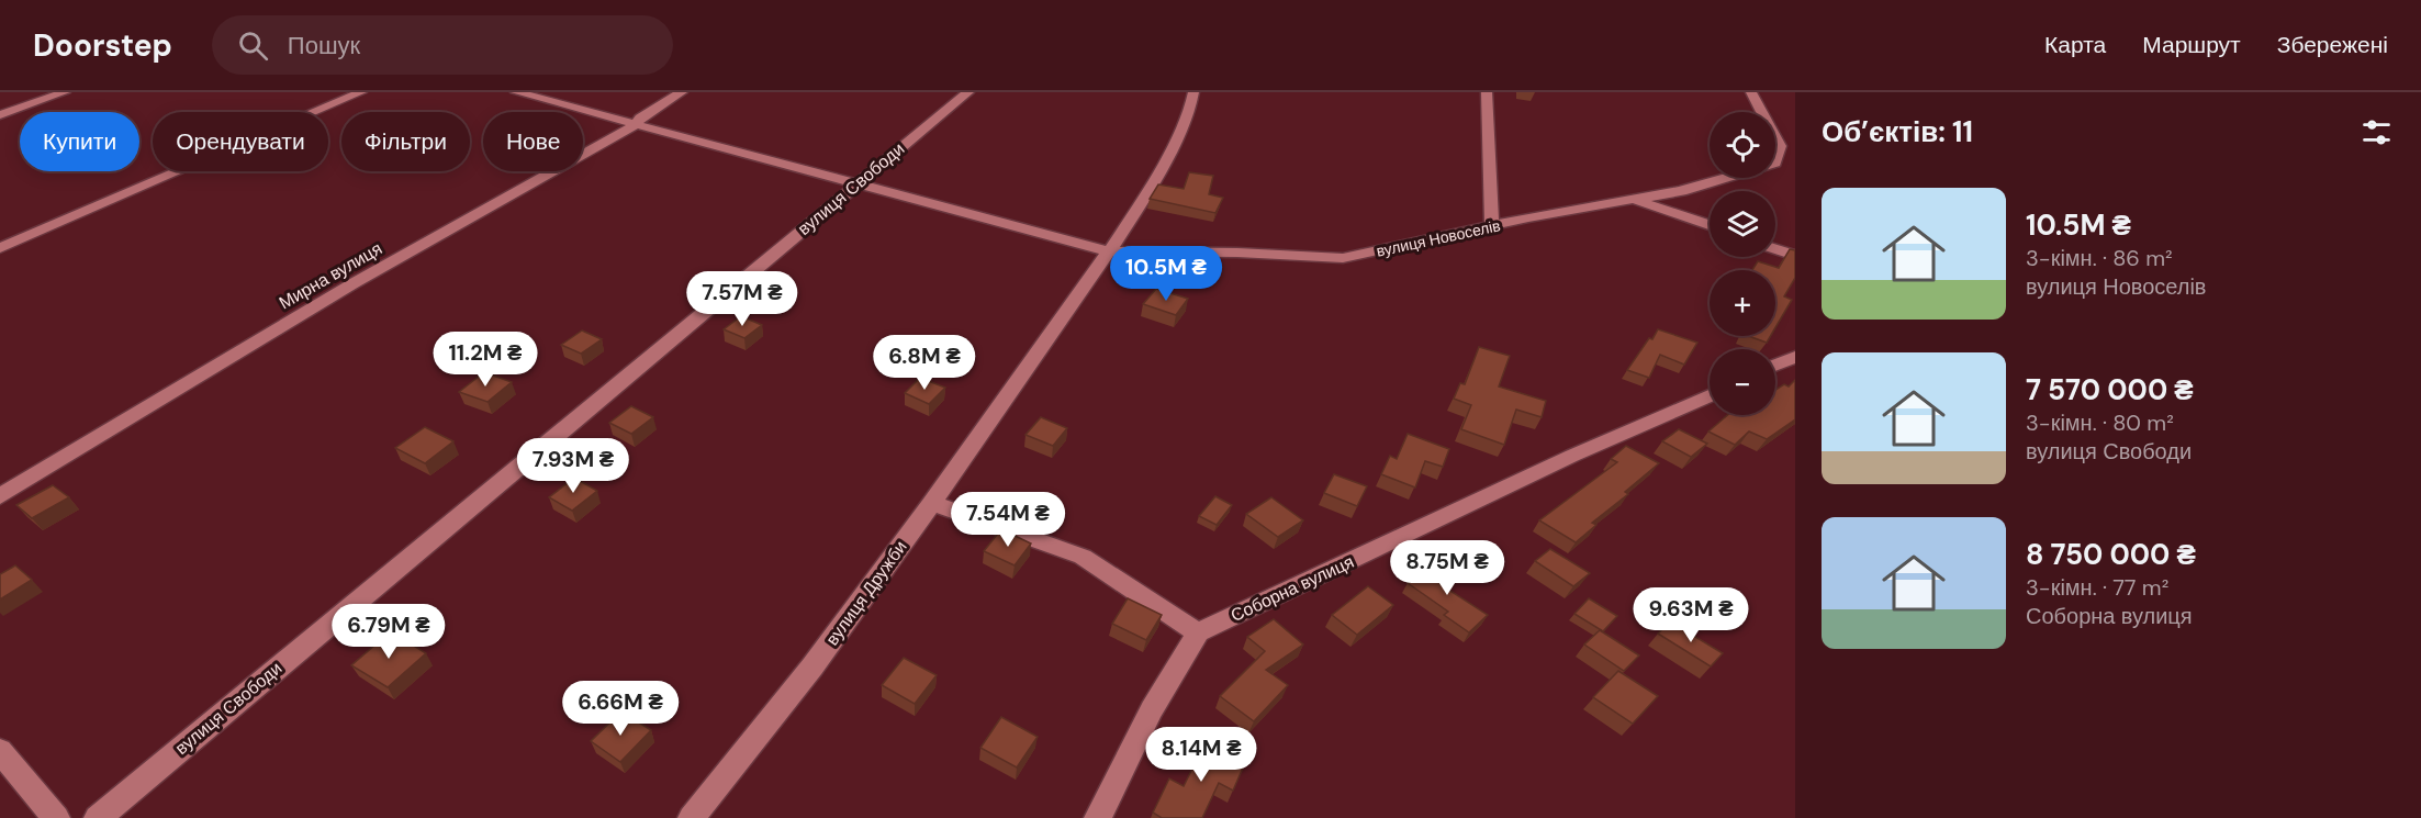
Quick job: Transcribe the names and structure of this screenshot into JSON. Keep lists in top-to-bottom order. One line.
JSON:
{"streets":{"street":["вулиця Свободи","вулиця Новоселів","Мирна вулиця","Соборна вулиця","вулиця Дружби"]},"crossings":[["вулиця Свободи","вулиця Новоселів"],["вулиця Новоселів","Мирна вулиця"],["вулиця Новоселів","вулиця Дружби"]],"page":{"header":"Doorstep","search":"Пошук","nav":["Карта","Маршрут","Збережені"],"heading":"Об’єктів: 11","map_buttons":["+","−"],"chip":["Купити","Орендувати","Фільтри","Нове"],"list":[{"name":"10.5M ₴","note":"3-кімн. · 86 m² · вулиця Новоселів"},{"name":"7 570 000 ₴","note":"3-кімн. · 80 m² · вулиця Свободи"},{"name":"8 750 000 ₴","note":"3-кімн. · 77 m² · Соборна вулиця"}],"price":["10.5M ₴","7.57M ₴","11.2M ₴","6.8M ₴","7.93M ₴","7.54M ₴","8.75M ₴","9.63M ₴","6.79M ₴","6.66M ₴","8.14M ₴"]}}
